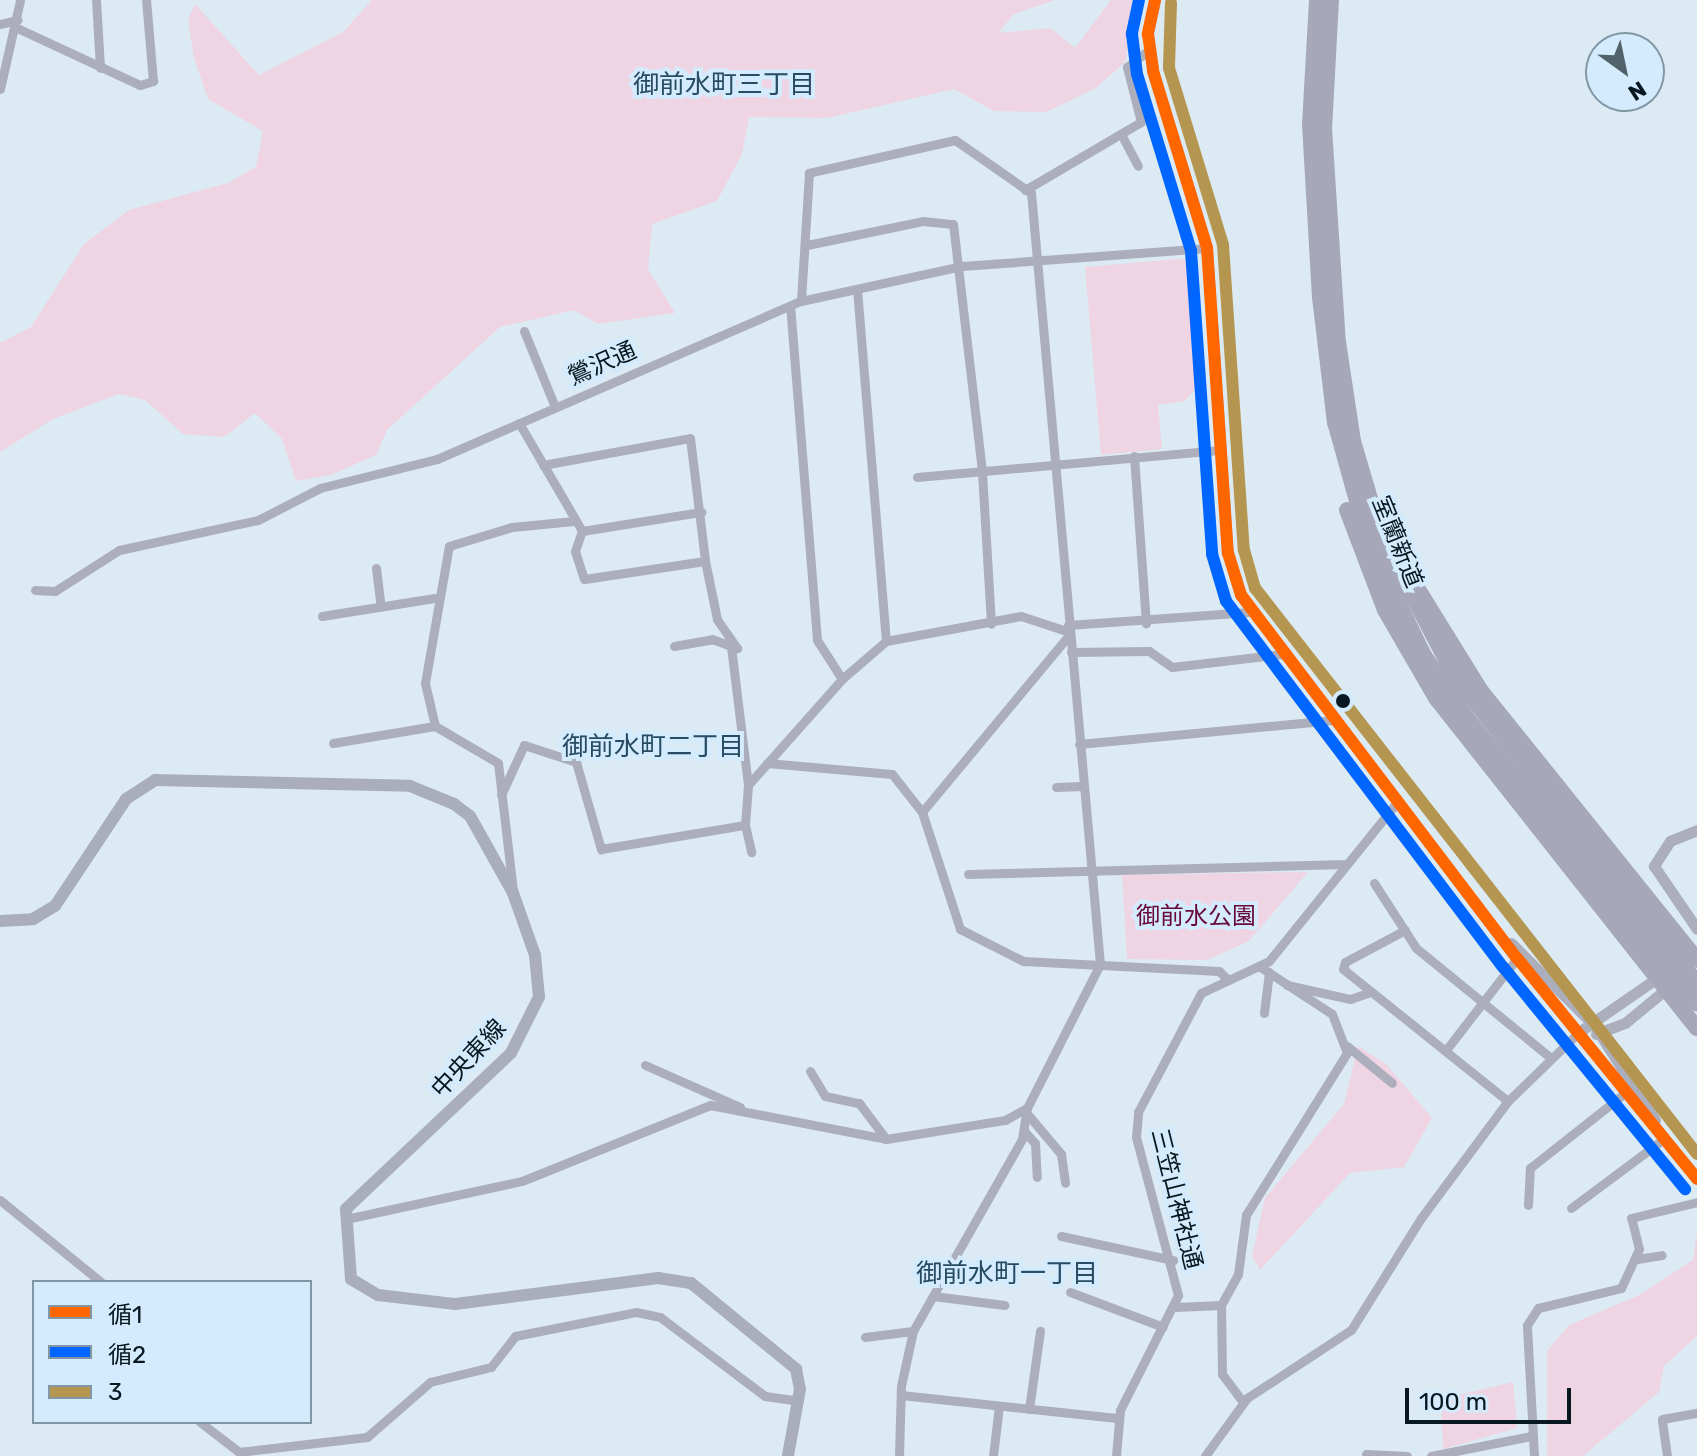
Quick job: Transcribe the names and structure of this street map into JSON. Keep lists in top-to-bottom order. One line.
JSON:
{"streets":{"highway":["室蘭新道"],"main road":["中央東線"],"street":["鶯沢通","三笠山神社通"]},"districts":["御前水町三丁目","御前水町二丁目","御前水町一丁目"],"parks":["御前水公園"],"lines":["transit line 循1","transit line 循2","transit line 3"],"legend":["循1","循2","3"],"scale_bar":"100 m","north":"bottom right"}
